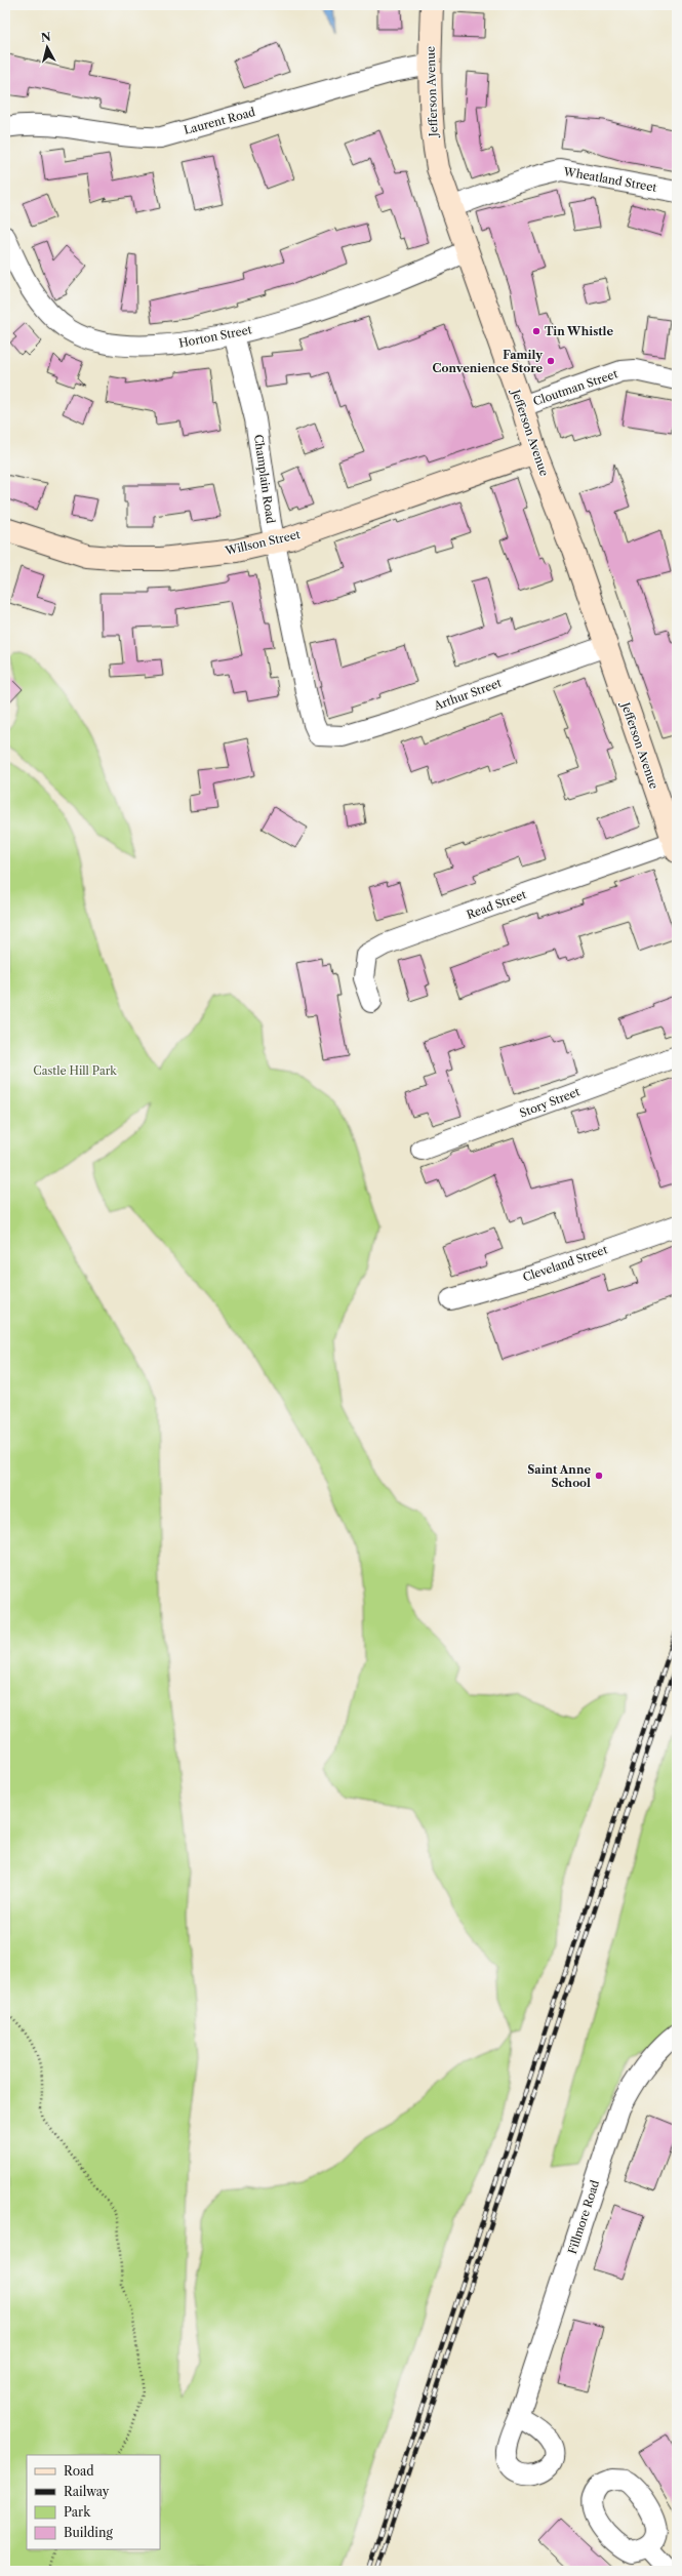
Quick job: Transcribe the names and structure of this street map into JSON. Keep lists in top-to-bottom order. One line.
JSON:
{"streets":{"main road":["Jefferson Avenue","Willson Street"],"street":["Laurent Road","Wheatland Street","Horton Street","Cloutman Street","Champlain Road","Arthur Street","Read Street","Story Street","Cleveland Street","Fillmore Road"]},"crossings":[["Jefferson Avenue","Laurent Road"],["Jefferson Avenue","Wheatland Street"],["Jefferson Avenue","Horton Street"],["Jefferson Avenue","Cloutman Street"],["Jefferson Avenue","Willson Street"],["Jefferson Avenue","Arthur Street"],["Jefferson Avenue","Read Street"],["Horton Street","Champlain Road"],["Champlain Road","Willson Street"],["Champlain Road","Arthur Street"]],"parks":["Castle Hill Park"],"places":["Tin Whistle","Family Convenience Store","Saint Anne School"],"legend":["Road","Railway","Park","Building"],"north":"top"}
